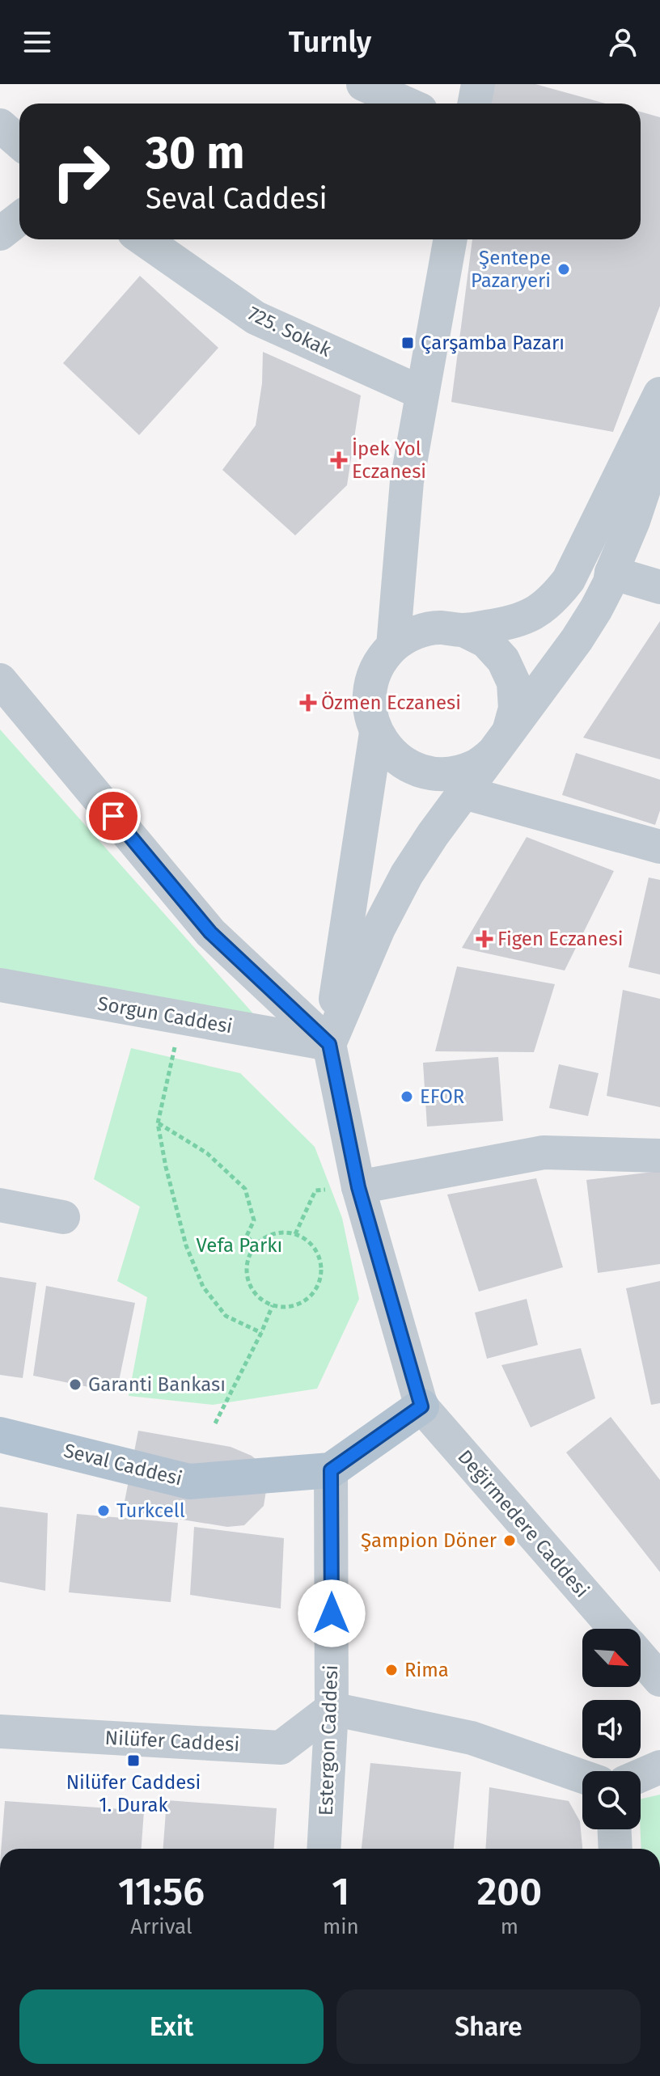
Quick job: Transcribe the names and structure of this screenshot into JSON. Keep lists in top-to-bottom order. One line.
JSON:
{"streets":{"main road":["Seval Caddesi"],"street":["725. Sokak","Sorgun Caddesi","Değirmedere Caddesi","Estergon Caddesi","Nilüfer Caddesi"]},"crossings":[["Seval Caddesi","Estergon Caddesi"],["Estergon Caddesi","Nilüfer Caddesi"]],"parks":["Vefa Parkı"],"places":{"other":["Şentepe Pazaryeri","EFOR","Garanti Bankası","Turkcell","Şampion Döner","Rima"],"transit":["Çarşamba Pazarı","Nilüfer Caddesi 1. Durak"],"health":["İpek Yol Eczanesi","Özmen Eczanesi","Figen Eczanesi"]},"north":"bottom right","page":{"header":"Turnly","turn":["30 m","Seval Caddesi"],"eta":["11:56","Arrival","1","min","200","m"],"buttons":["Exit","Share"]}}
